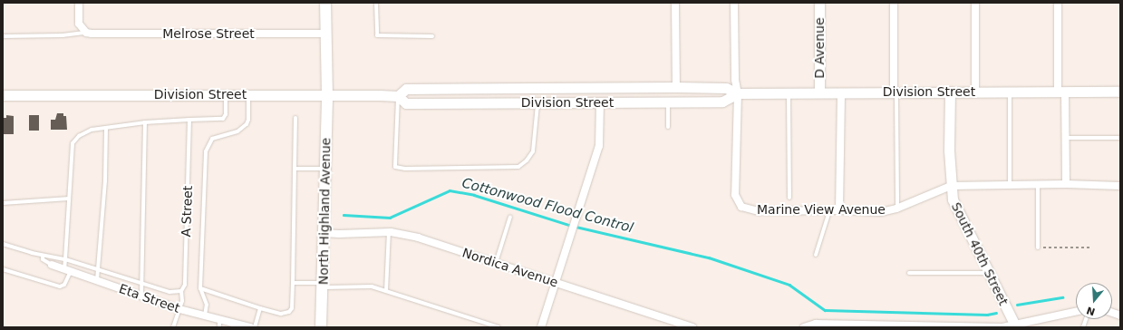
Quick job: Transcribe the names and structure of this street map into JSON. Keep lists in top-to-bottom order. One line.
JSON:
{"streets":{"main road":["D Avenue","Division Street","North Highland Avenue","South 40th Street"],"street":["Melrose Street","Marine View Avenue","Nordica Avenue","Eta Street"],"lane":["A Street"]},"crossings":[["Melrose Street","North Highland Avenue"],["D Avenue","Division Street"],["Division Street","Marine View Avenue"],["Division Street","North Highland Avenue"],["Division Street","South 40th Street"],["Marine View Avenue","South 40th Street"],["A Street","Eta Street"],["North Highland Avenue","Nordica Avenue"]],"water":["Cottonwood Flood Control"],"north":"bottom"}
